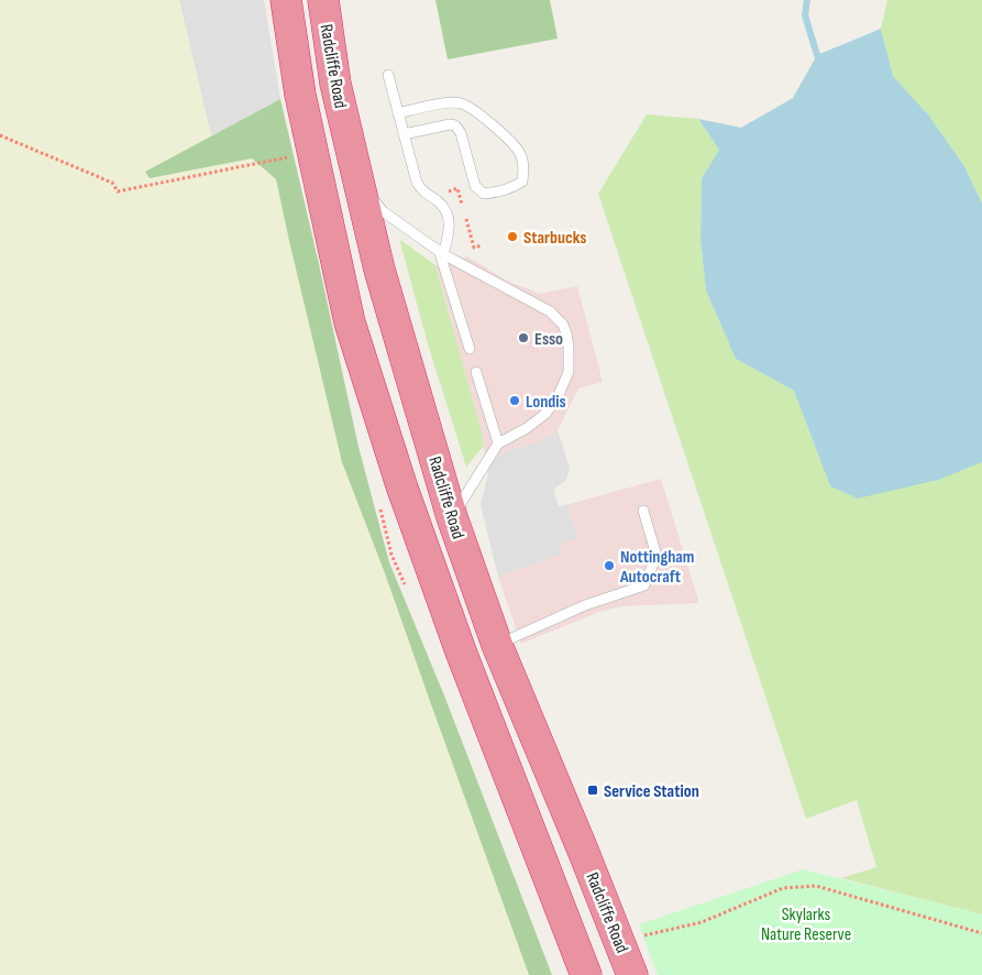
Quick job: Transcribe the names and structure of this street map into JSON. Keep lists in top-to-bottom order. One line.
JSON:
{"streets":{"highway":["Radcliffe Road"]},"parks":["Skylarks Nature Reserve"],"places":{"other":["Starbucks","Esso","Londis","Nottingham Autocraft"],"transit":["Service Station"]}}
